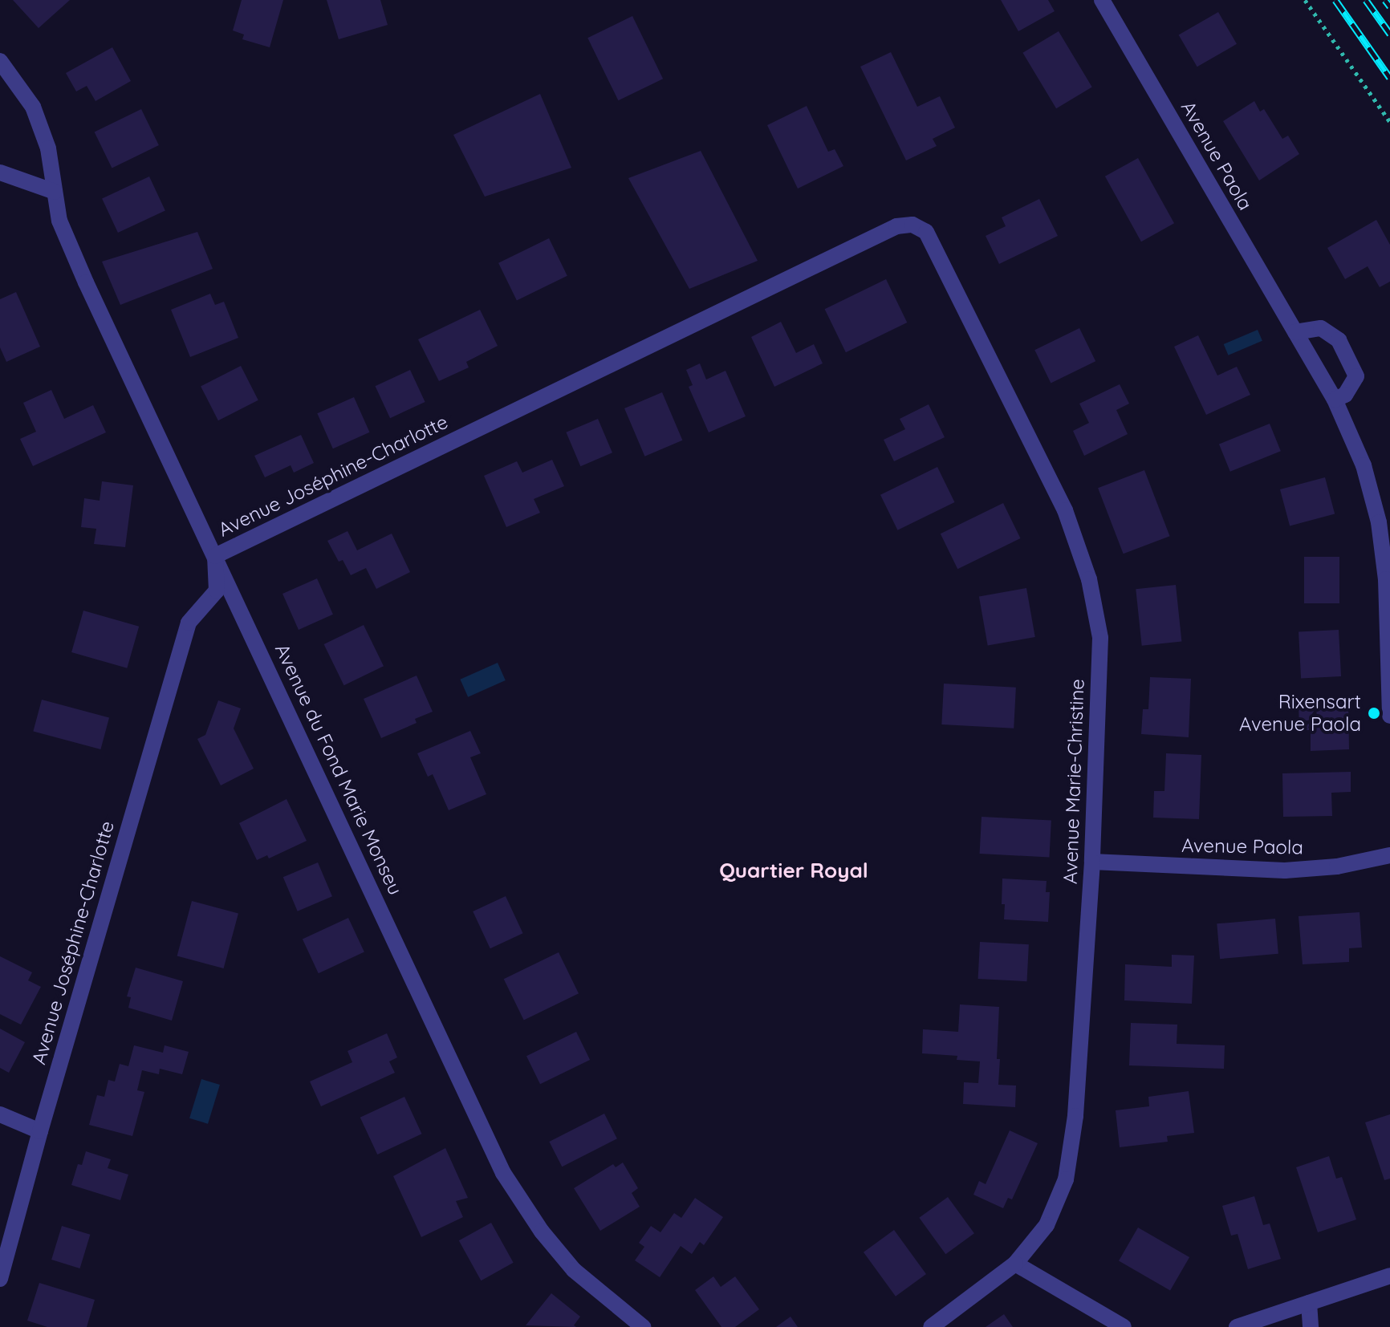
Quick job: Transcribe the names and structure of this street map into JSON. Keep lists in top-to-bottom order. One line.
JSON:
{"streets":{"street":["Avenue Paola","Avenue Joséphine-Charlotte","Avenue du Fond Marie Monseu","Avenue Marie-Christine"]},"crossings":[["Avenue Paola","Avenue Marie-Christine"],["Avenue Joséphine-Charlotte","Avenue du Fond Marie Monseu"],["Avenue Joséphine-Charlotte","Avenue Marie-Christine"]],"districts":["Quartier Royal"],"places":["Rixensart Avenue Paola"]}
